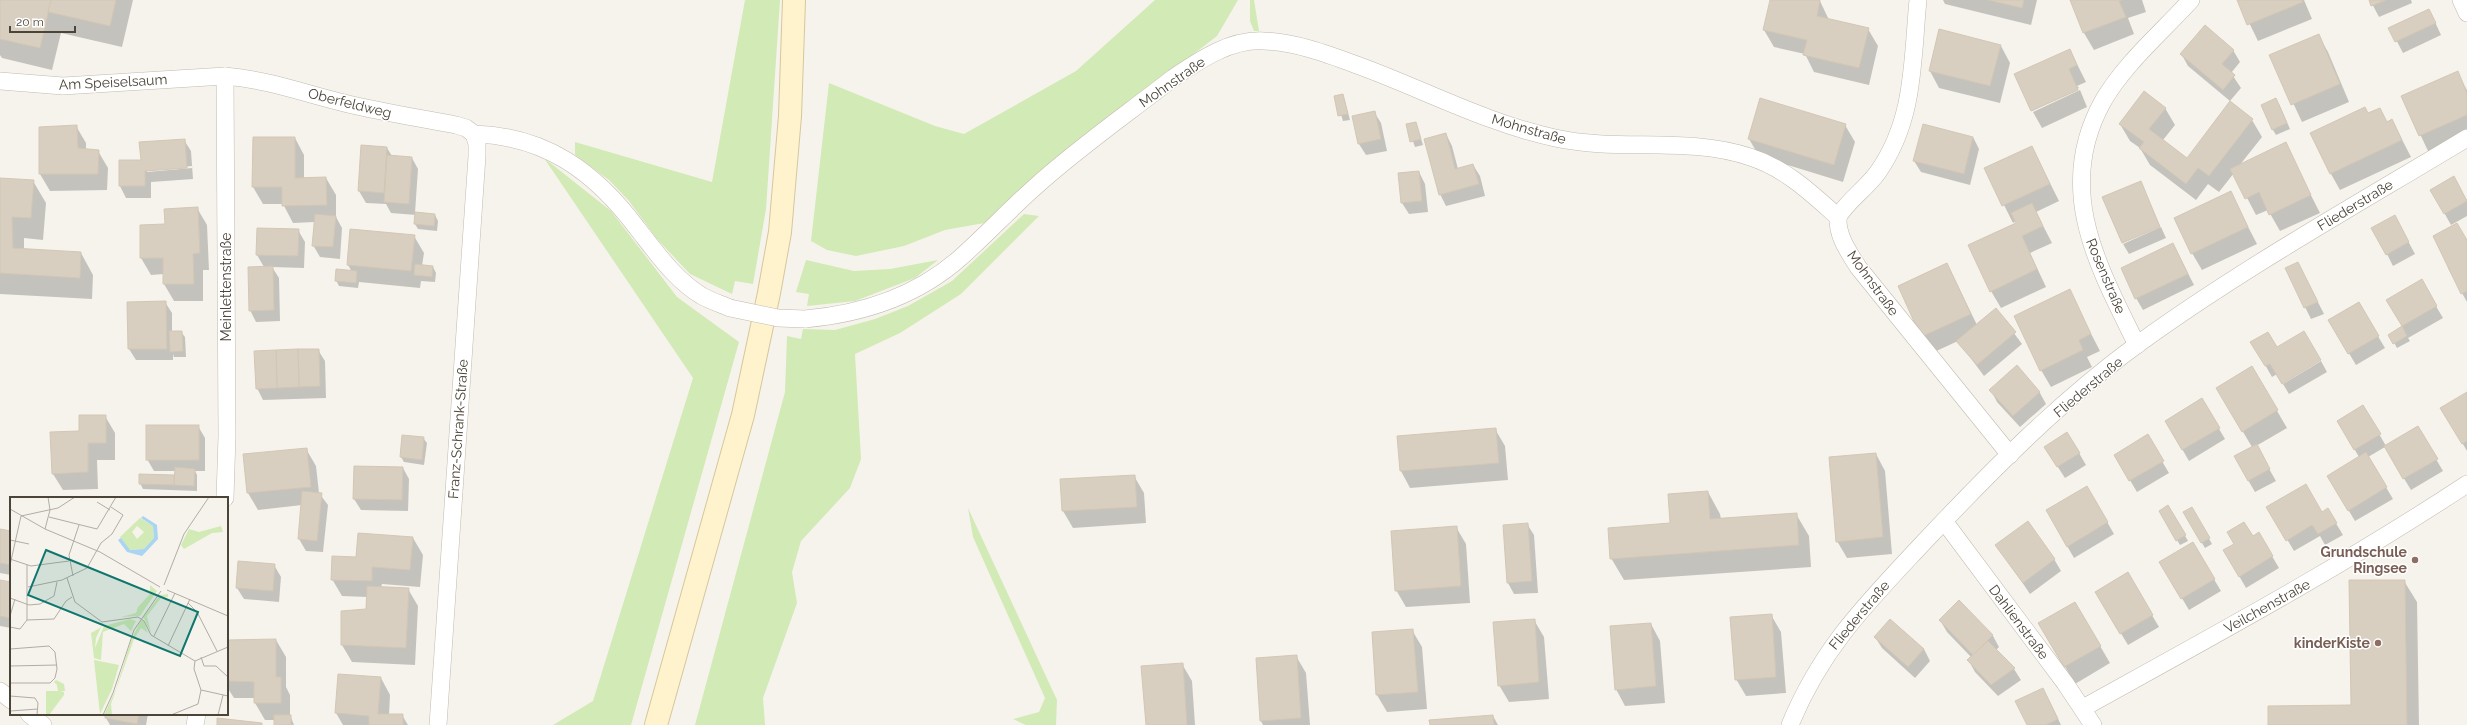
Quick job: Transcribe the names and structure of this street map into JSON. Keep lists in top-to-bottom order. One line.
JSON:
{"streets":{"street":["Am Speiselsaum","Mohnstraße","Oberfeldweg","Fliederstraße","Rosenstraße","Meinlettenstraße","Franz-Schrank-Straße","Veilchenstraße","Dahlienstraße"]},"crossings":[["Am Speiselsaum","Oberfeldweg"],["Am Speiselsaum","Meinlettenstraße"],["Mohnstraße","Oberfeldweg"],["Mohnstraße","Fliederstraße"],["Oberfeldweg","Meinlettenstraße"],["Oberfeldweg","Franz-Schrank-Straße"],["Fliederstraße","Rosenstraße"],["Fliederstraße","Dahlienstraße"],["Veilchenstraße","Dahlienstraße"]],"places":["Grundschule Ringsee","kinderKiste"],"scale_bar":"20 m"}
